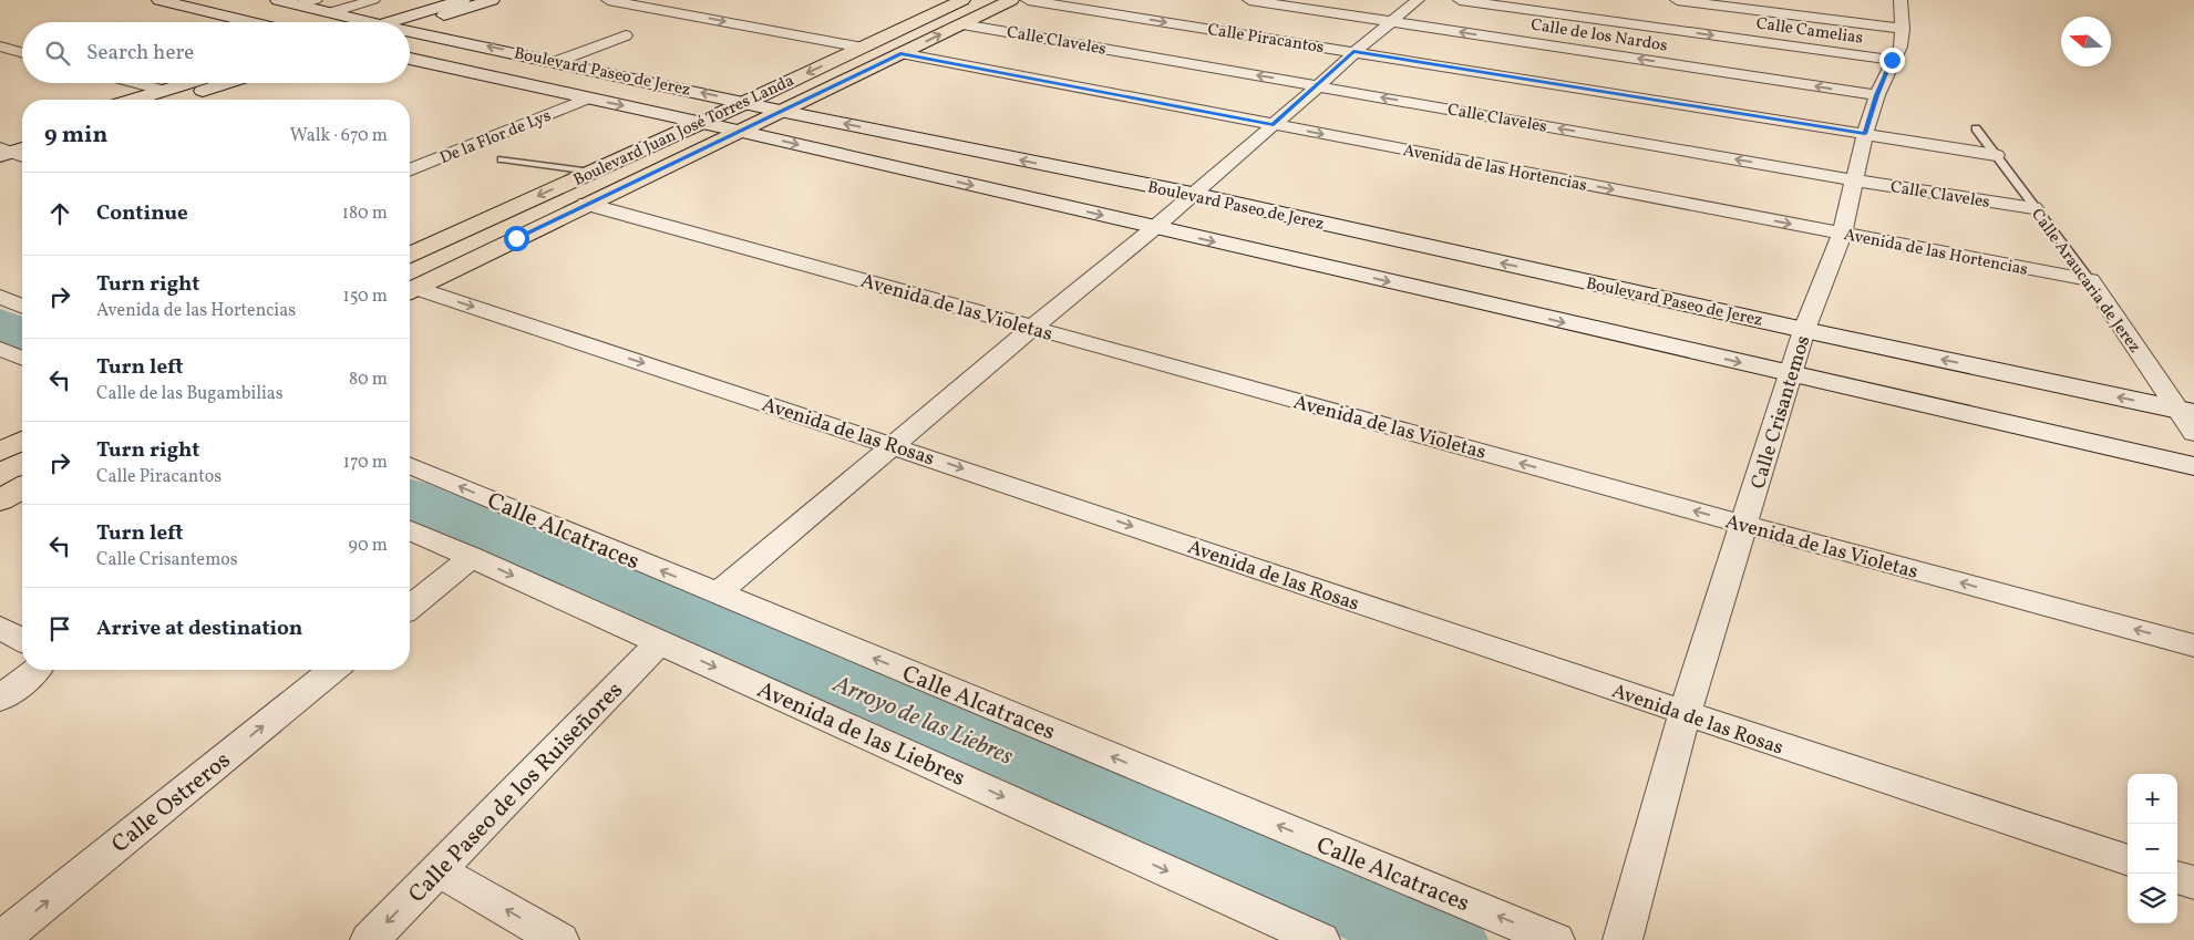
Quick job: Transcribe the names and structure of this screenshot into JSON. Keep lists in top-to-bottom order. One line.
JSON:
{"streets":{"main road":["Boulevard Paseo de Jerez","Boulevard Juan José Torres Landa"],"street":["Calle Camelias","Calle de los Nardos","Calle Piracantos","Calle Claveles","De la Flor de Lys","Avenida de las Hortencias","Calle Araucaria de Jerez","Avenida de las Violetas","Calle Crisantemos","Avenida de las Rosas","Calle Alcatraces","Avenida de las Liebres","Calle Paseo de los Ruiseñores","Calle Ostreros"]},"crossings":[["Calle Camelias","Calle Crisantemos"],["Calle de los Nardos","Calle Crisantemos"],["Calle Piracantos","Calle Araucaria de Jerez"],["Calle Piracantos","Calle Crisantemos"],["Calle Claveles","Boulevard Juan José Torres Landa"],["Calle Claveles","Calle Araucaria de Jerez"],["Calle Claveles","Calle Crisantemos"],["Boulevard Paseo de Jerez","Boulevard Juan José Torres Landa"],["Boulevard Paseo de Jerez","De la Flor de Lys"],["Boulevard Paseo de Jerez","Calle Araucaria de Jerez"],["Boulevard Paseo de Jerez","Calle Crisantemos"],["Boulevard Juan José Torres Landa","Avenida de las Hortencias"],["Boulevard Juan José Torres Landa","Avenida de las Violetas"],["Avenida de las Hortencias","Calle Araucaria de Jerez"],["Avenida de las Hortencias","Calle Crisantemos"],["Avenida de las Violetas","Calle Crisantemos"],["Calle Crisantemos","Avenida de las Rosas"],["Avenida de las Liebres","Calle Paseo de los Ruiseñores"]],"one_way":["Calle Claveles","Avenida de las Violetas","Avenida de las Rosas","Calle Alcatraces","Avenida de las Liebres","Calle Ostreros"],"water":["Arroyo de las Liebres"],"north":"left","page":{"search":"Search here","heading":["9 min","Walk · 670 m"],"list":[["Continue","180 m"],["Turn right","Avenida de las Hortencias","150 m"],["Turn left","Calle de las Bugambilias","80 m"],["Turn right","Calle Piracantos","170 m"],["Turn left","Calle Crisantemos","90 m"],"Arrive at destination"],"map_buttons":["+","−"]}}
